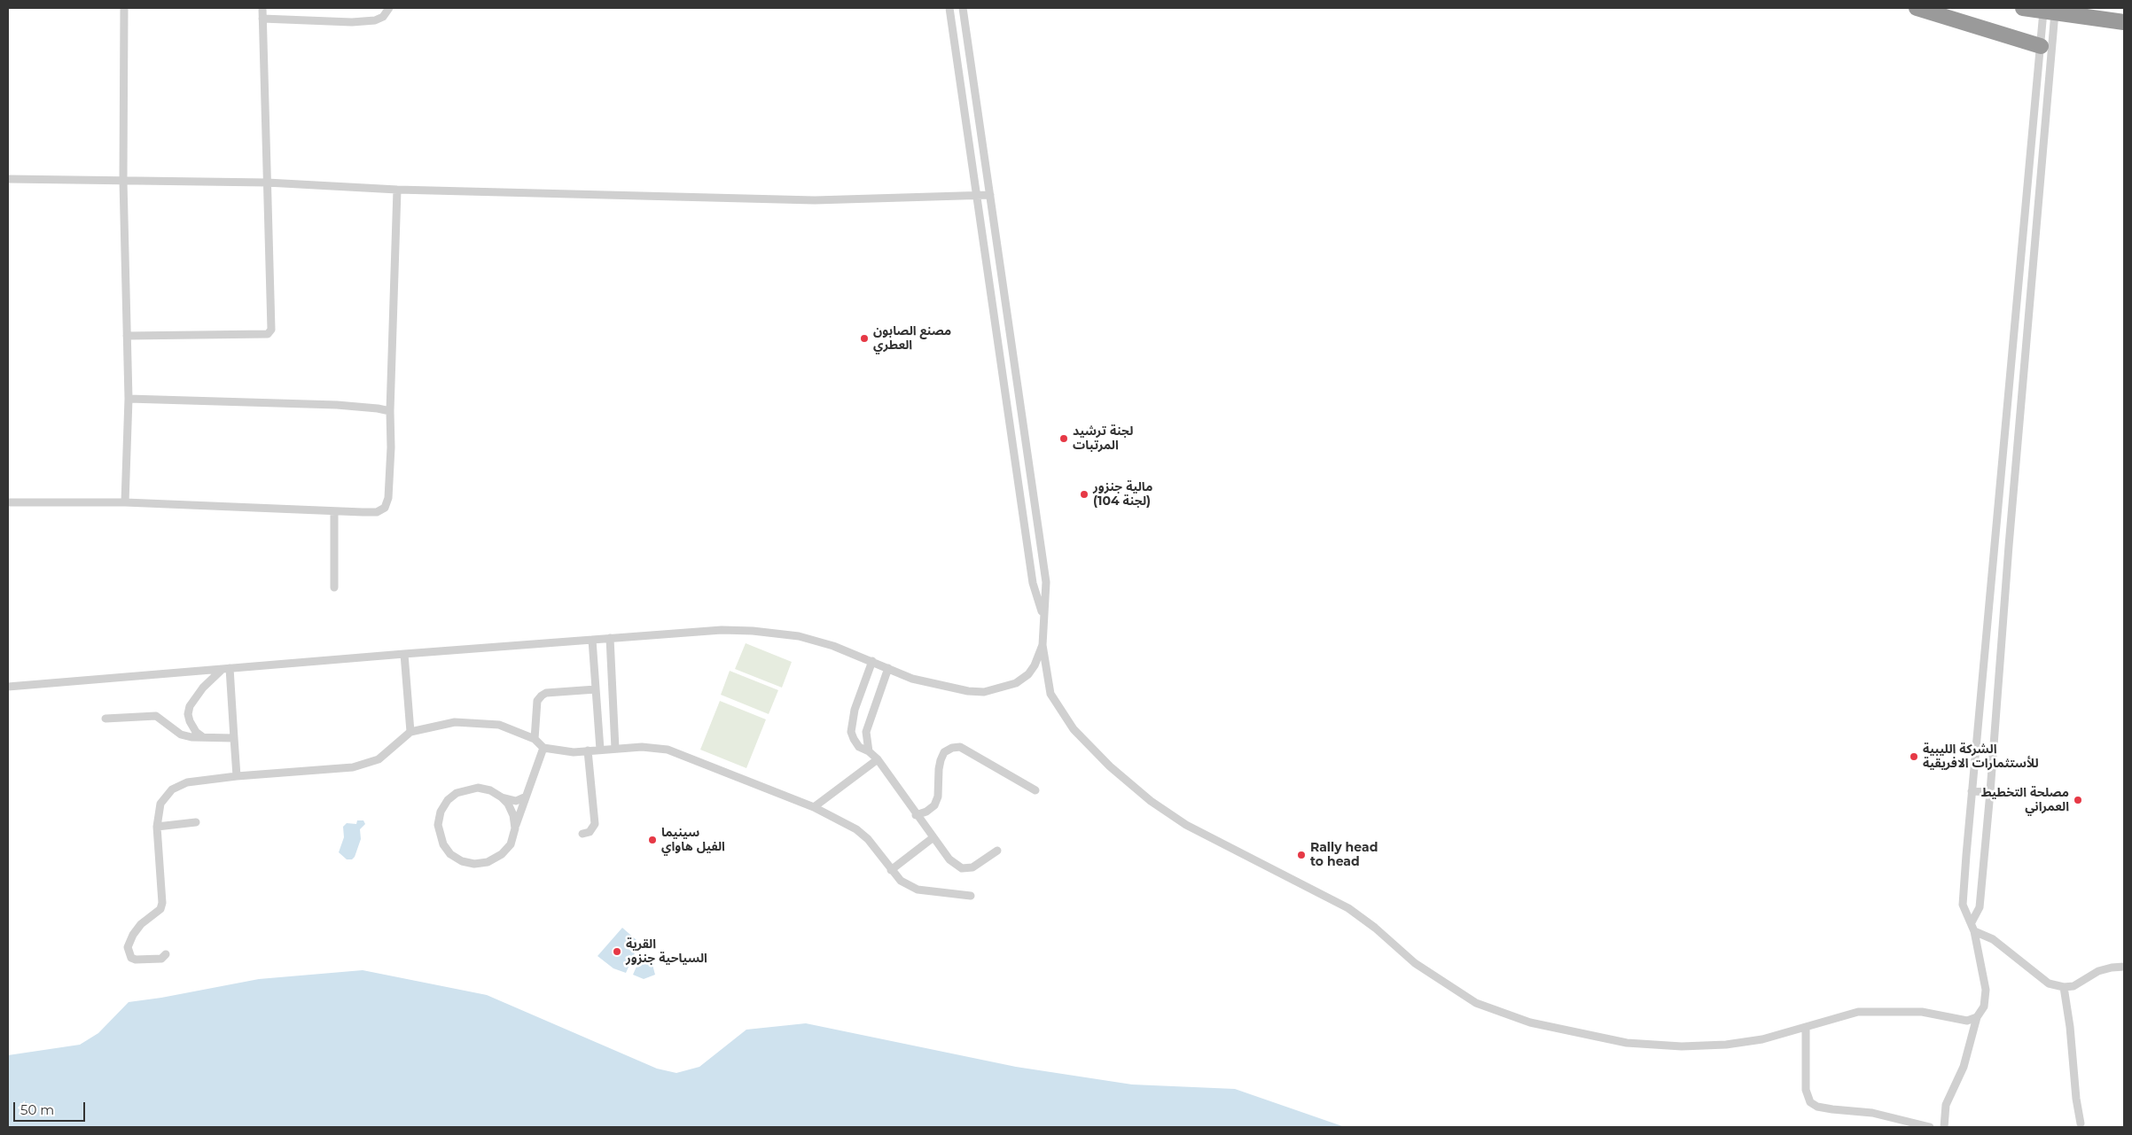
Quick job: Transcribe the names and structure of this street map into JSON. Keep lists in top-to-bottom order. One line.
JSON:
{"places":["مصنع الصابون العطري","لجنة ترشيد المرتبات","مالية جنزور (لجنة 104)","الشركة الليبية للأستثمارات الافريقية","مصلحة التخطيط العمراني","سينيما الفيل هاواي","Rally head to head","القرية السياحية جنزور"],"scale_bar":"50 m"}
